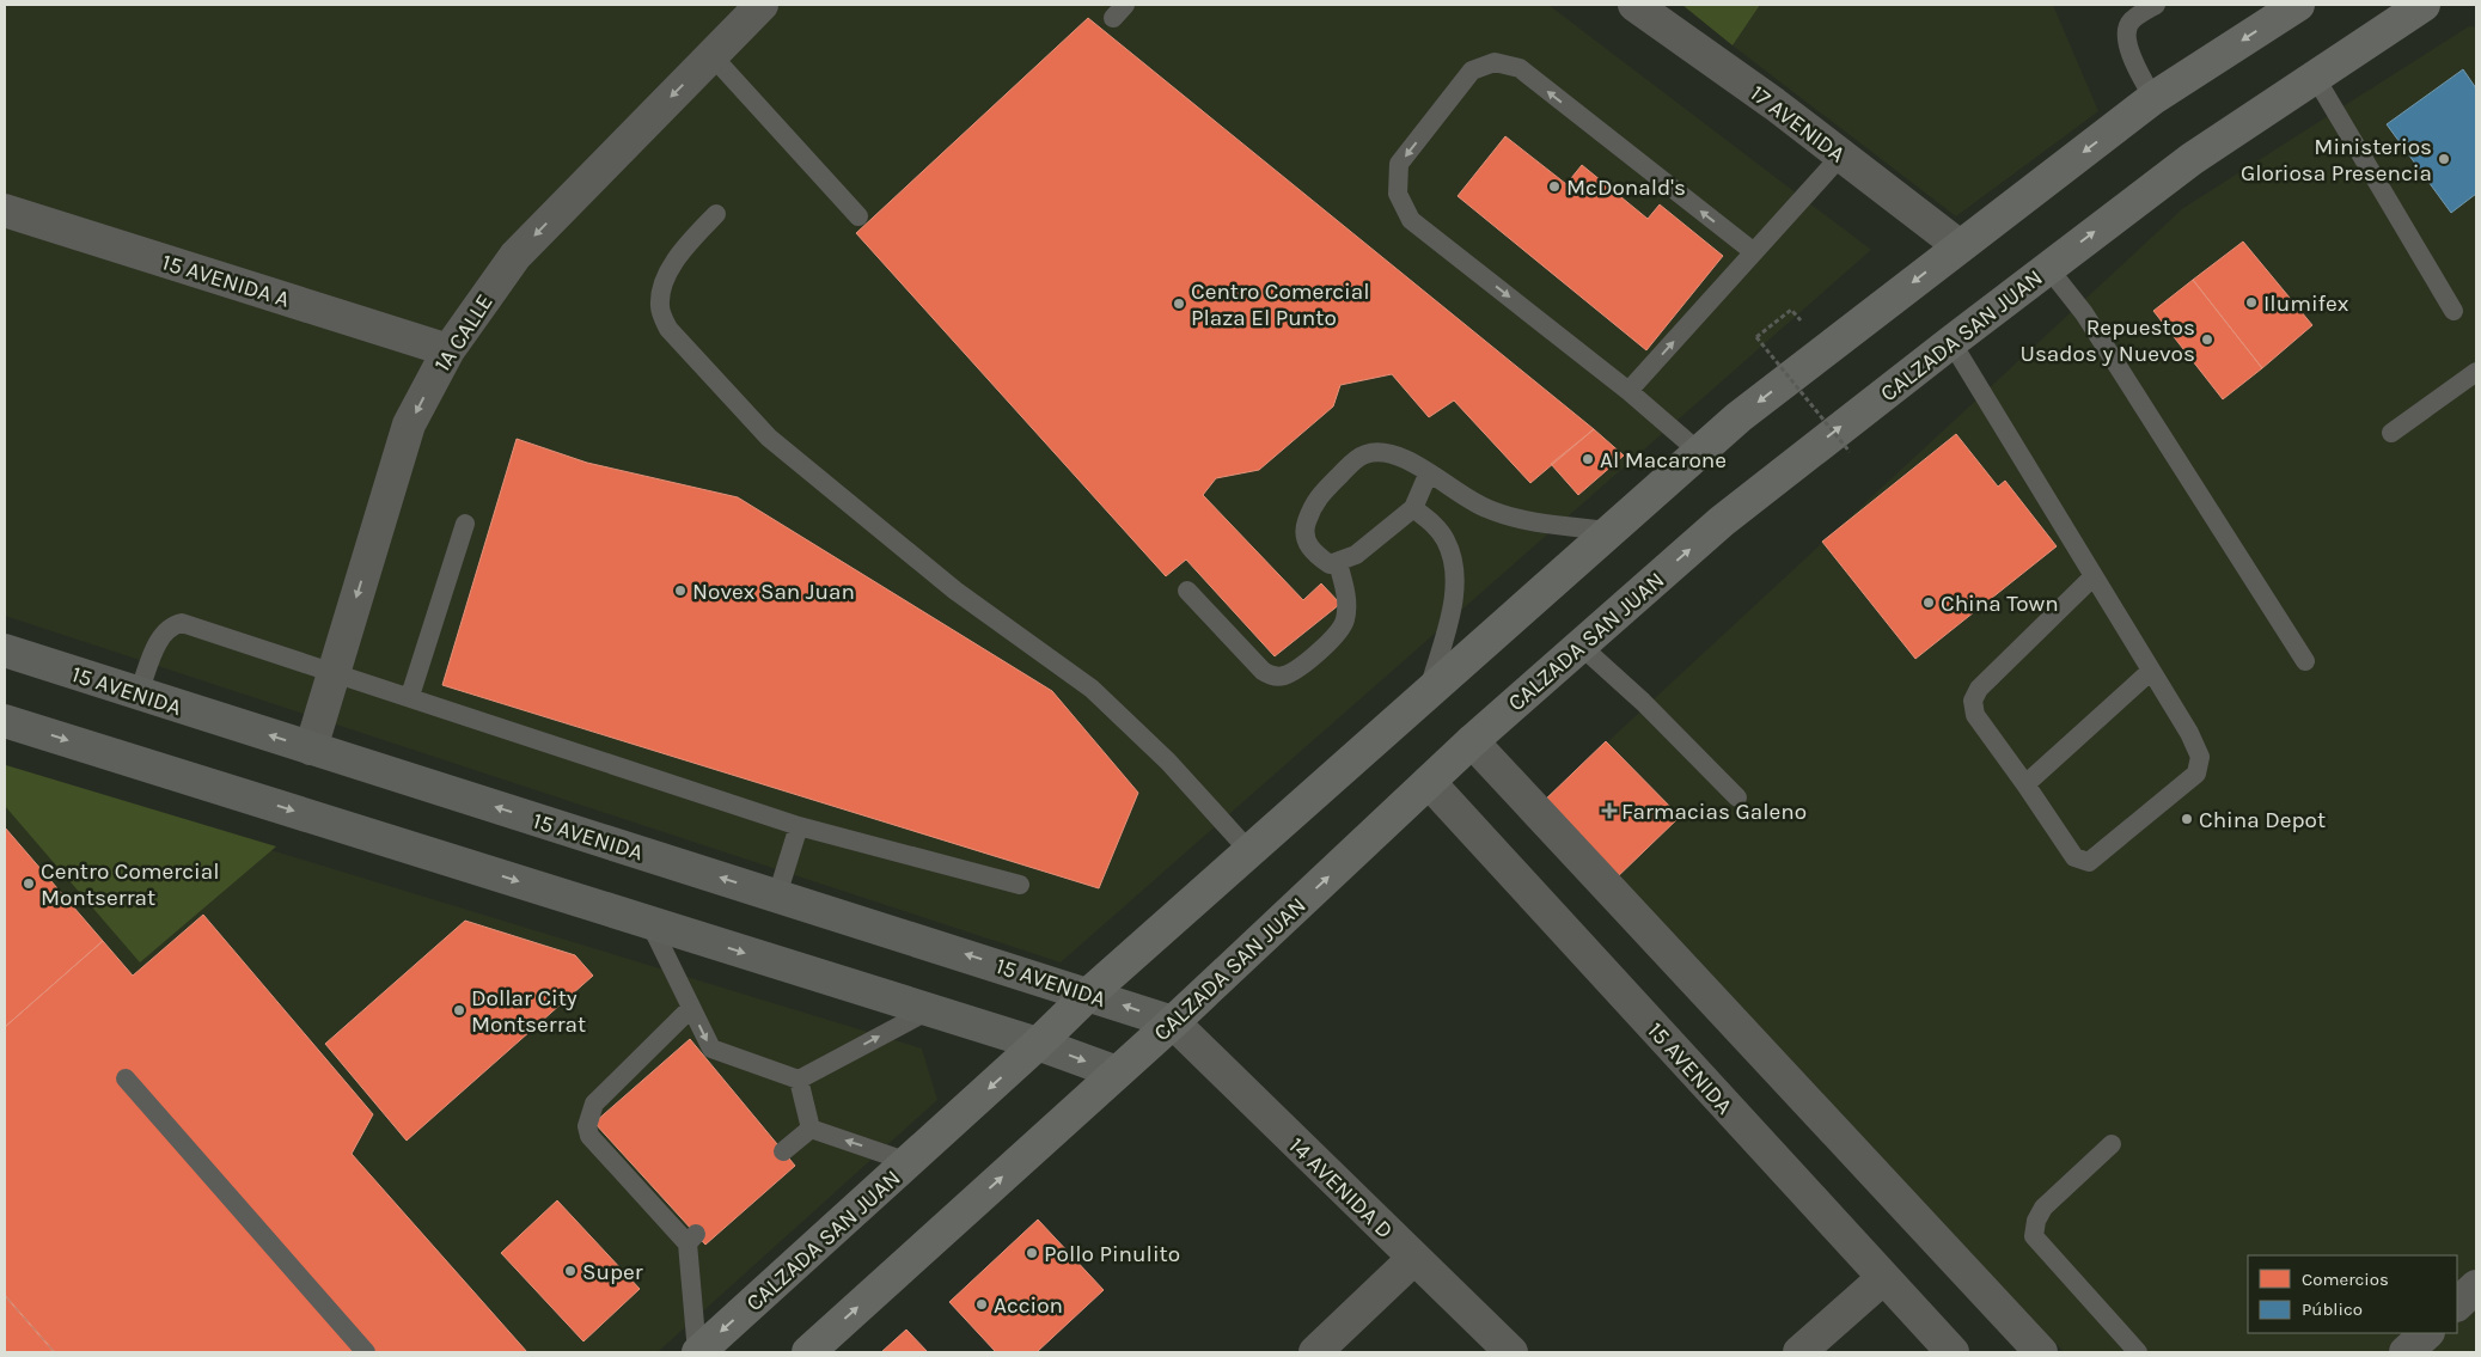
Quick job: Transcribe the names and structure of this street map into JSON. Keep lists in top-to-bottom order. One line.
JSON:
{"streets":{"main road":["CALZADA SAN JUAN","15 AVENIDA"],"street":["17 AVENIDA","15 AVENIDA A","1A CALLE","14 AVENIDA D"]},"crossings":[["17 AVENIDA","CALZADA SAN JUAN"],["15 AVENIDA A","1A CALLE"],["1A CALLE","15 AVENIDA"],["CALZADA SAN JUAN","15 AVENIDA"],["CALZADA SAN JUAN","14 AVENIDA D"],["15 AVENIDA","14 AVENIDA D"]],"one_way":["1A CALLE"],"places":{"other":["Ministerios Gloriosa Presencia","McDonald's","Ilumifex","Centro Comercial Plaza El Punto","Repuestos Usados y Nuevos","Al Macarone","Novex San Juan","China Town","China Depot","Centro Comercial Montserrat","Dollar City Montserrat","Pollo Pinulito","Super","Accion"],"health":["Farmacias Galeno"]},"legend":["Comercios","Público"]}
